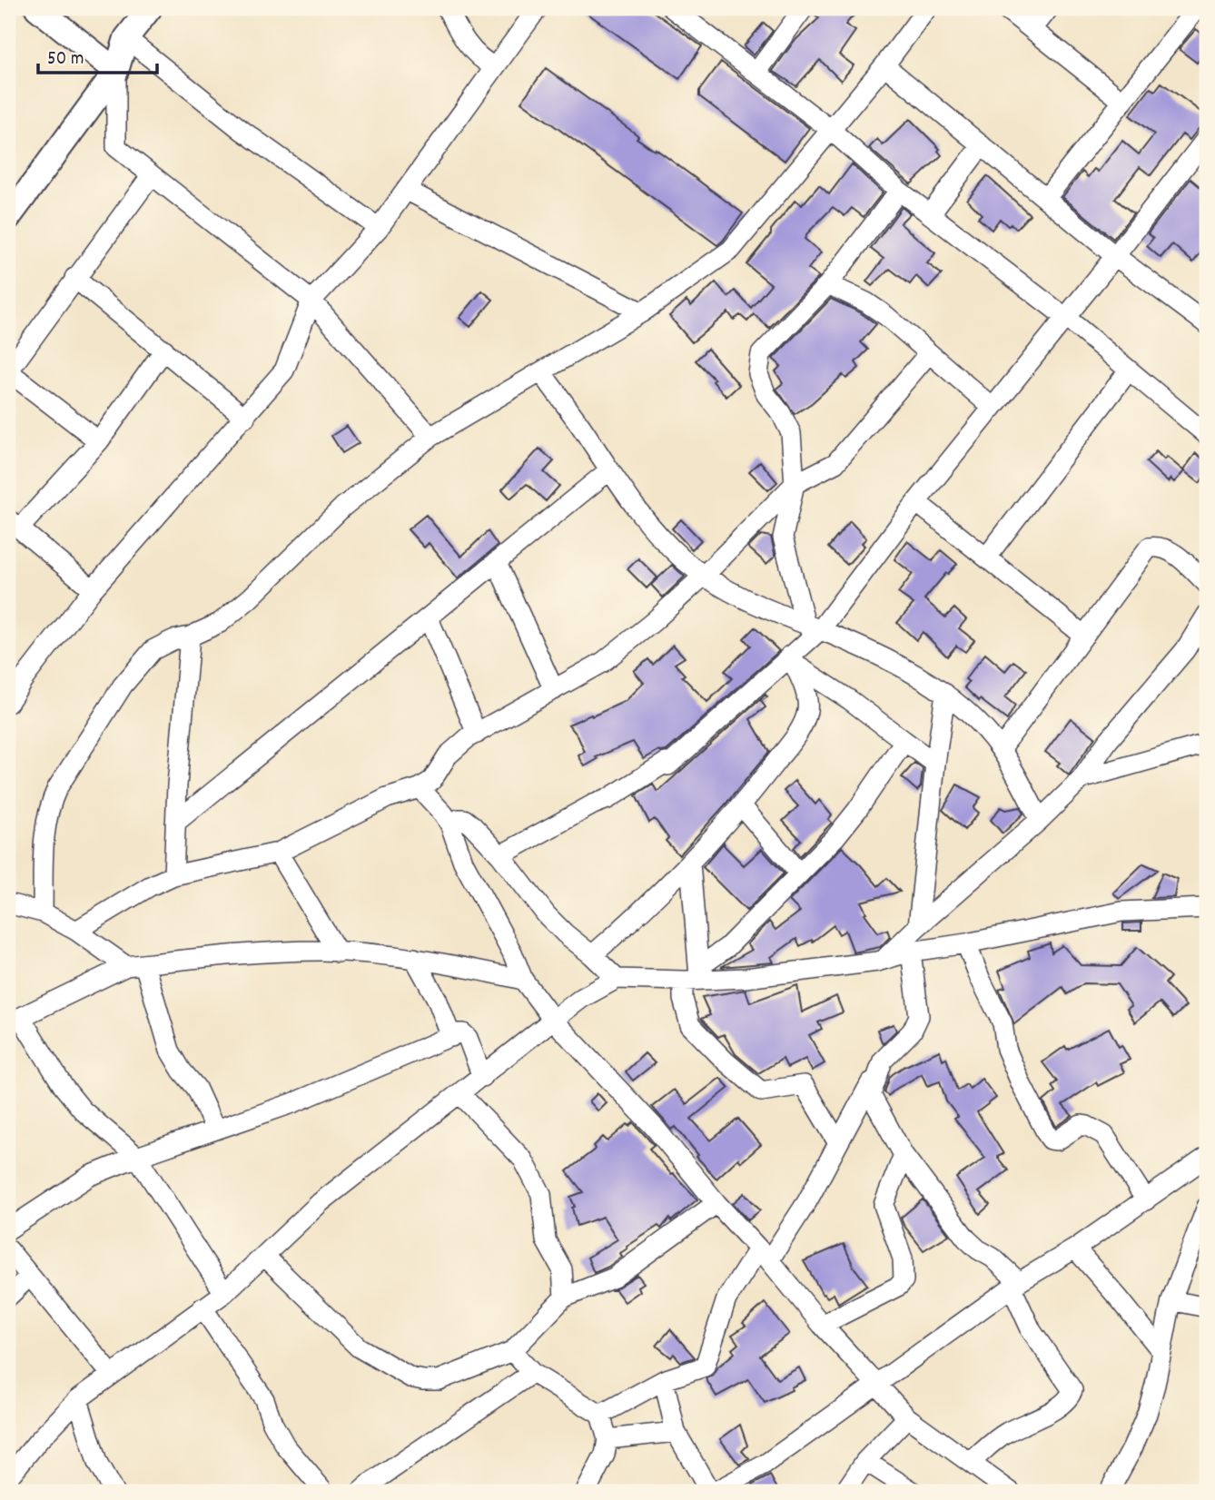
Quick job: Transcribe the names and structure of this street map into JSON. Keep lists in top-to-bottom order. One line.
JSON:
{"scale_bar":"50 m"}
